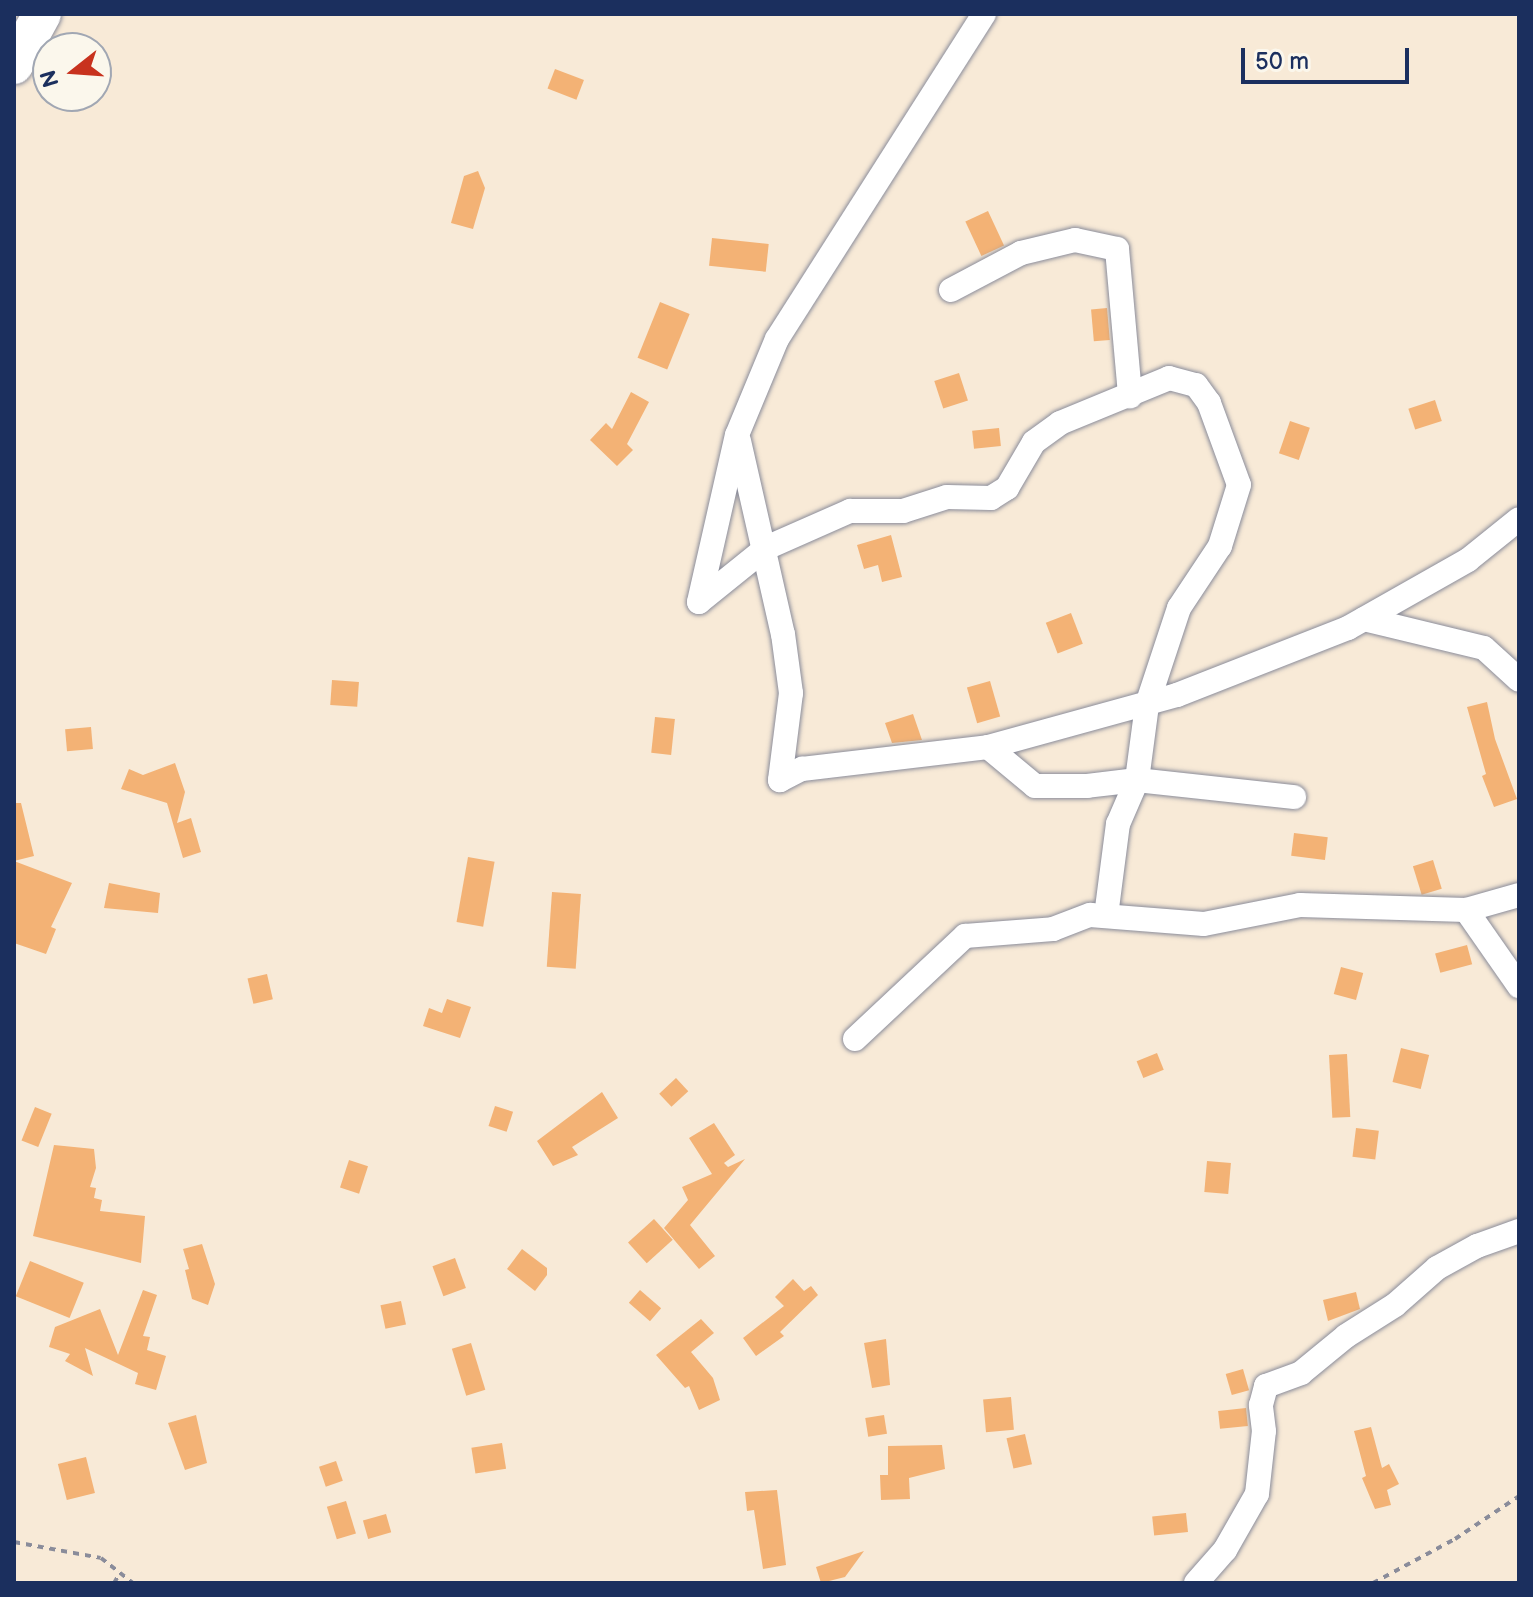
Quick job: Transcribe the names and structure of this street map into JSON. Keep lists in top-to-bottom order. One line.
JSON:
{"scale_bar":"50 m","north":"left"}
